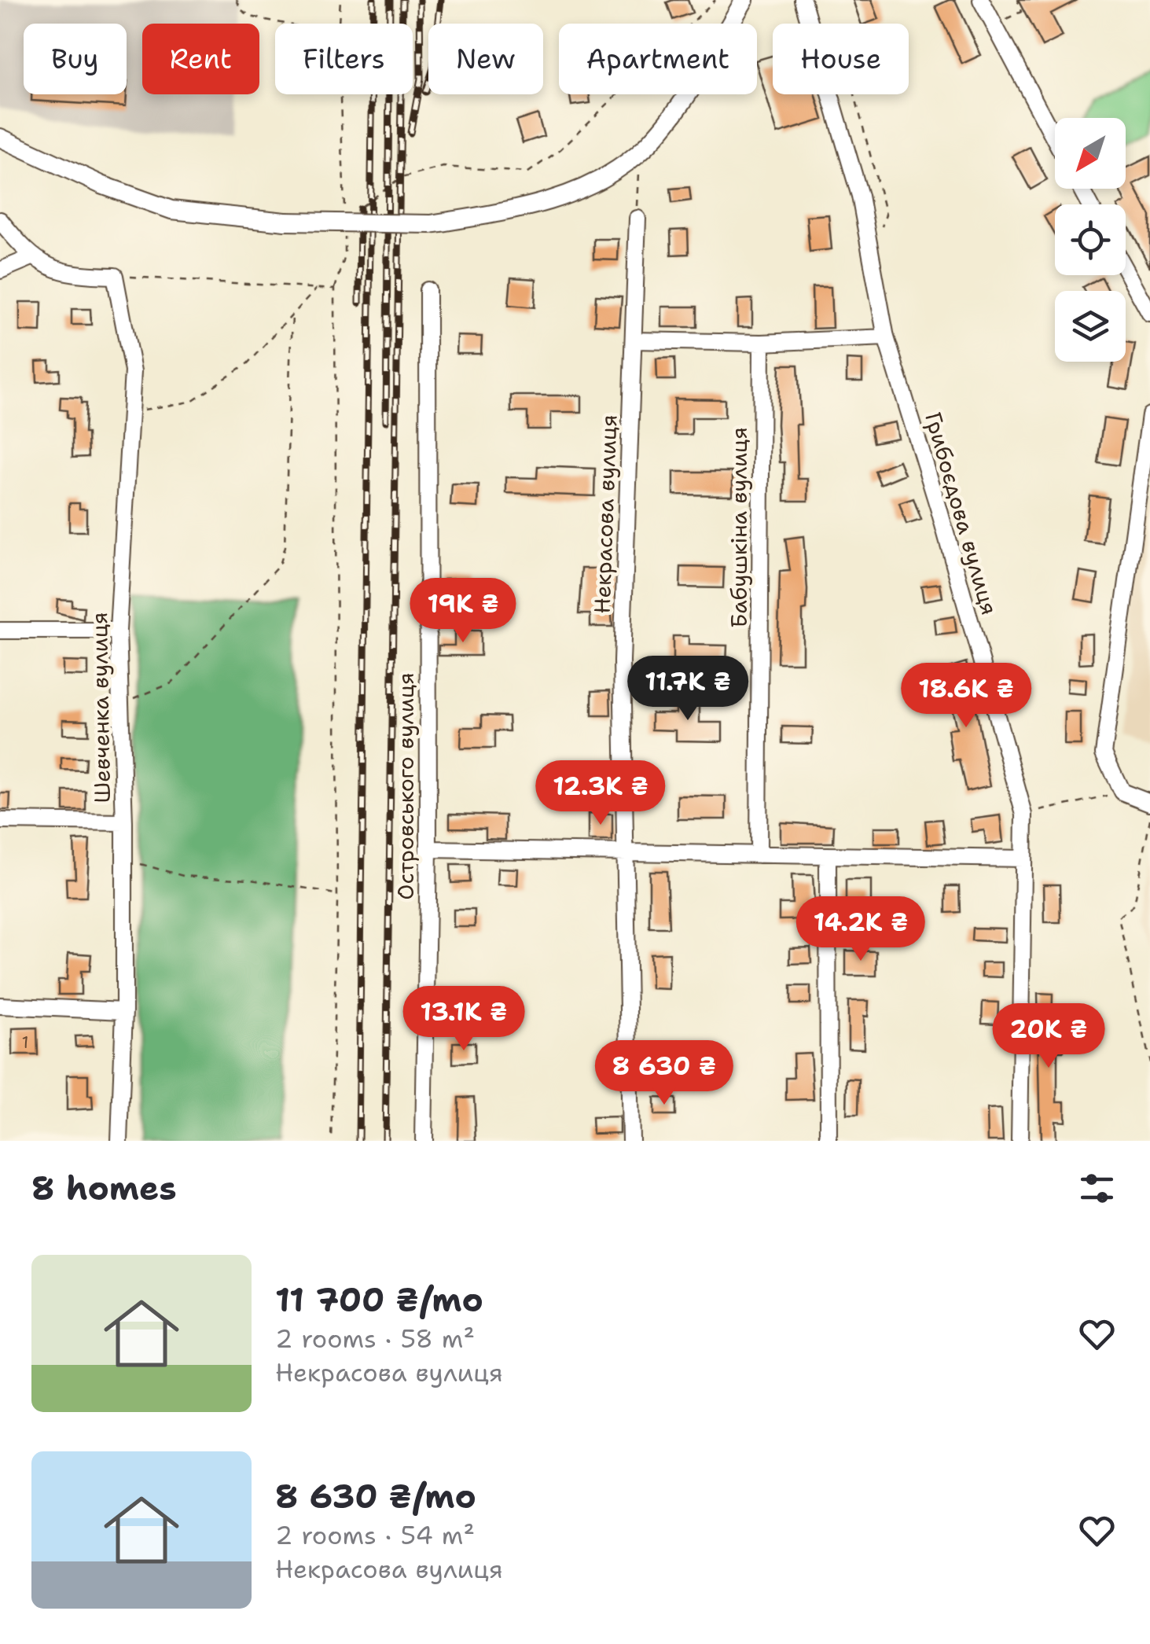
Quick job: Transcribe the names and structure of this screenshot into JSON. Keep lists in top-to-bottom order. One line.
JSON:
{"streets":{"street":["Грибоєдова вулиця","Некрасова вулиця","Бабушкіна вулиця","Шевченка вулиця","Островського вулиця"]},"house_numbers":["1"],"north":"bottom left","page":{"chip":["Buy","Rent","Filters","New","Apartment","House"],"price":["19K ₴","11.7K ₴","18.6K ₴","12.3K ₴","14.2K ₴","13.1K ₴","20K ₴","8 630 ₴"],"heading":"8 homes","list":[{"name":"11 700 ₴/mo","note":"2 rooms · 58 m² · Некрасова вулиця"},{"name":"8 630 ₴/mo","note":"2 rooms · 54 m² · Некрасова вулиця"}]}}
